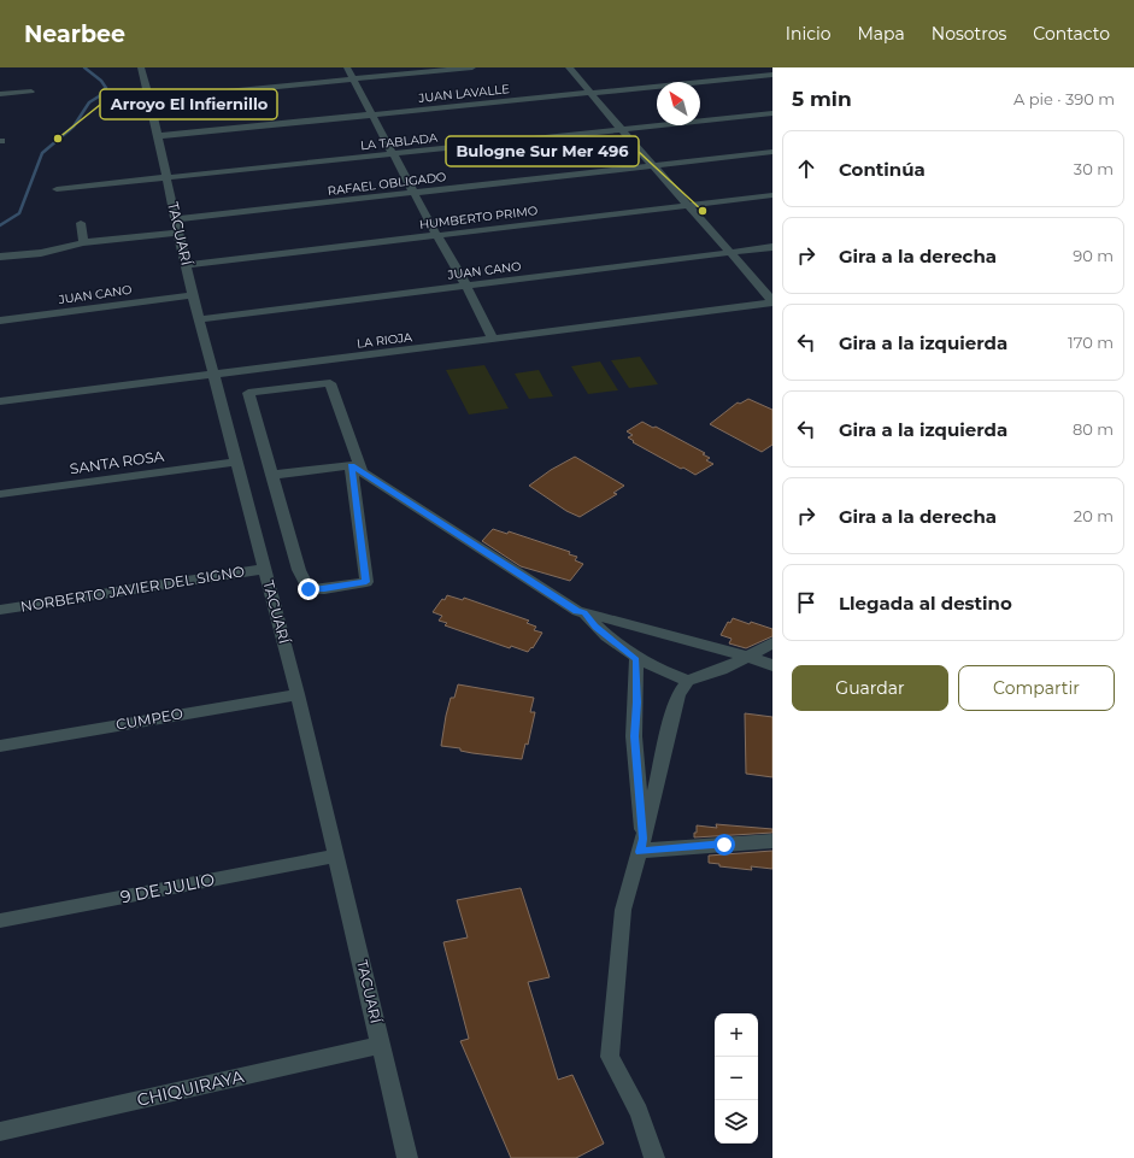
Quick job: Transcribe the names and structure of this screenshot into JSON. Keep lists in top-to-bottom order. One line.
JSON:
{"streets":{"street":["JUAN LAVALLE","LA TABLADA","RAFAEL OBLIGADO","HUMBERTO PRIMO","TACUARÍ","JUAN CANO","LA RIOJA","SANTA ROSA","NORBERTO JAVIER DEL SIGNO","CUMPEO","9 DE JULIO","CHIQUIRAYA"]},"crossings":[["JUAN LAVALLE","TACUARÍ"],["LA TABLADA","TACUARÍ"],["RAFAEL OBLIGADO","TACUARÍ"],["HUMBERTO PRIMO","TACUARÍ"],["TACUARÍ","JUAN CANO"],["TACUARÍ","LA RIOJA"],["TACUARÍ","SANTA ROSA"],["TACUARÍ","NORBERTO JAVIER DEL SIGNO"],["TACUARÍ","CUMPEO"],["TACUARÍ","9 DE JULIO"],["TACUARÍ","CHIQUIRAYA"]],"places":["Arroyo El Infiernillo","Bulogne Sur Mer 496"],"north":"top left","page":{"header":"Nearbee","nav":["Inicio","Mapa","Nosotros","Contacto"],"heading":["5 min","A pie · 390 m"],"list":[["Continúa","30 m"],["Gira a la derecha","90 m"],["Gira a la izquierda","170 m"],["Gira a la izquierda","80 m"],["Gira a la derecha","20 m"],"Llegada al destino"],"buttons":["Guardar","Compartir"],"map_buttons":["+","−"]}}
